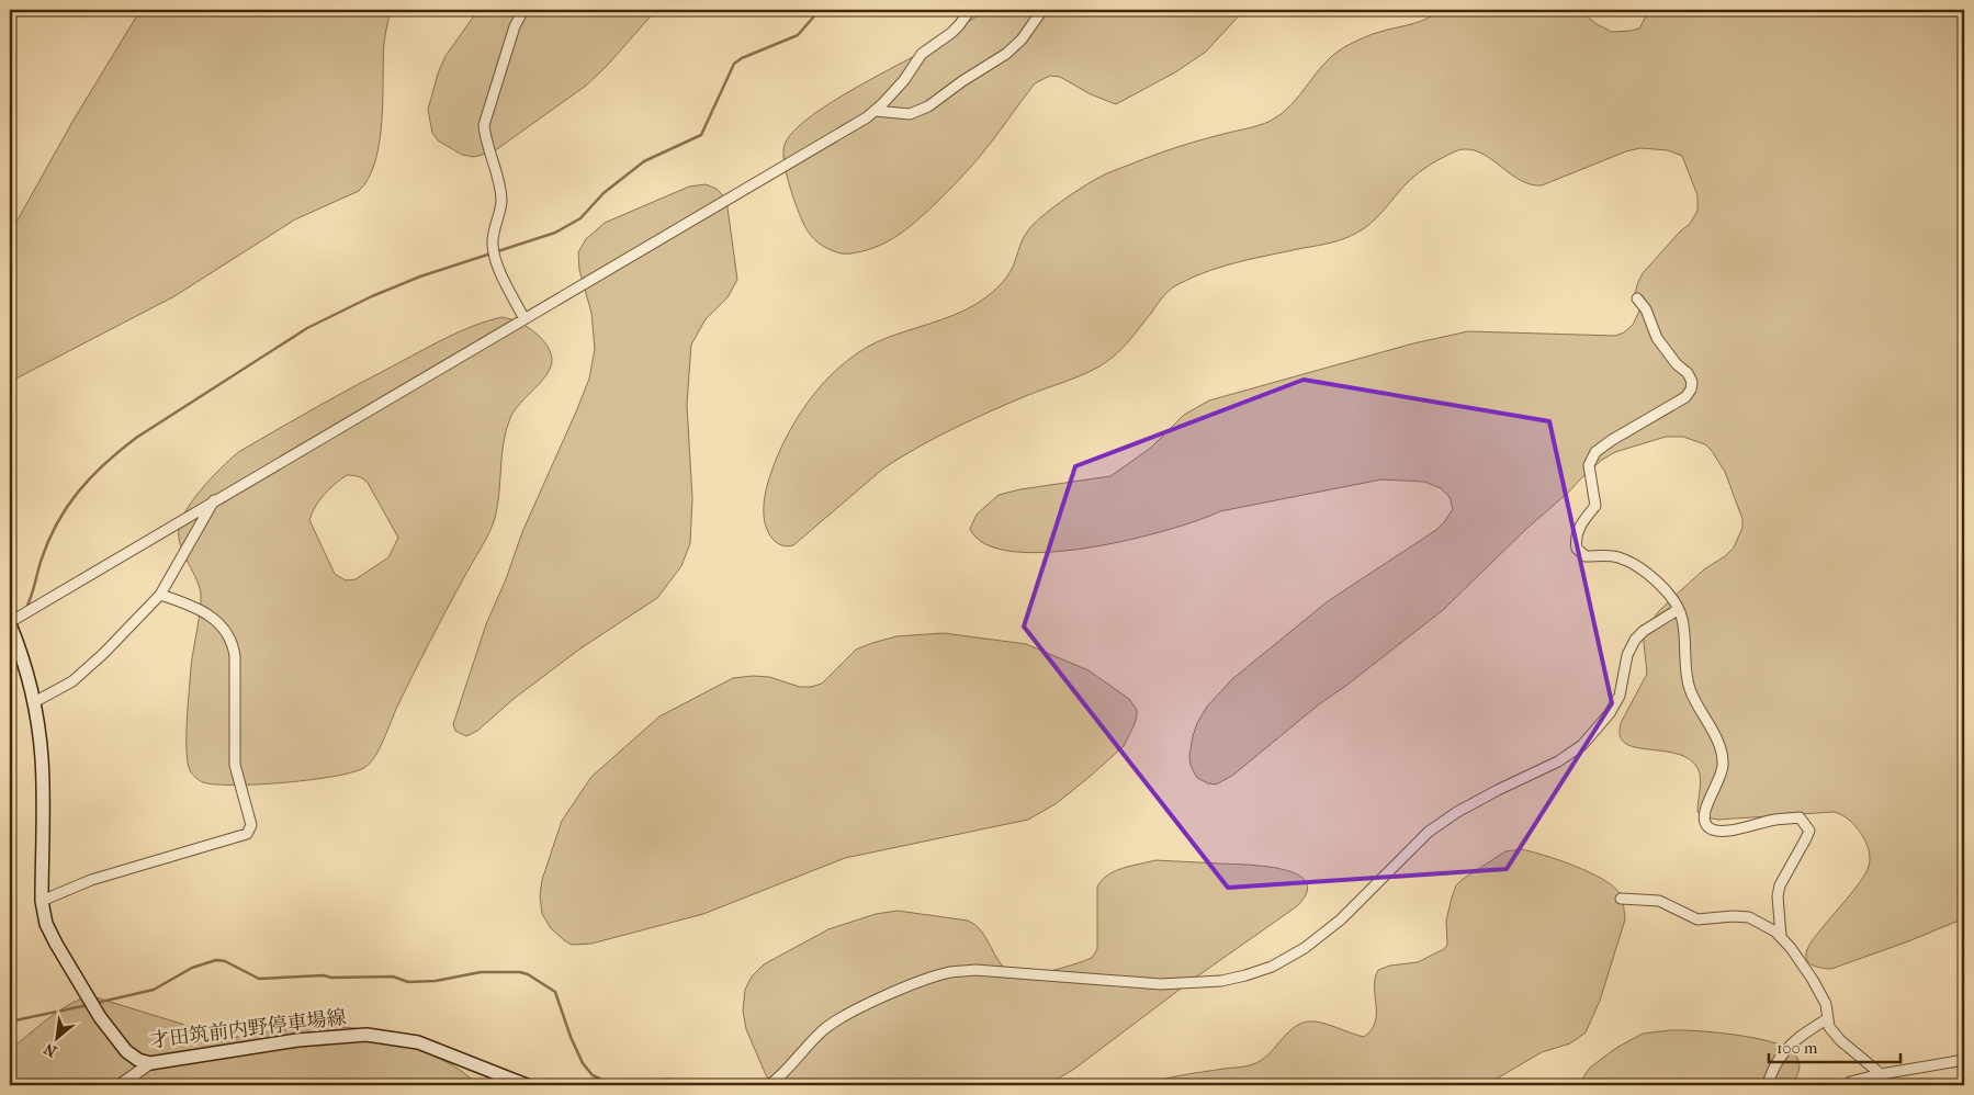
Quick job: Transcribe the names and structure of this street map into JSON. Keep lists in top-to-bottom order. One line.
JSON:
{"streets":{"main road":["才田筑前内野停車場線"]},"scale_bar":"100 m","north":"bottom left"}
